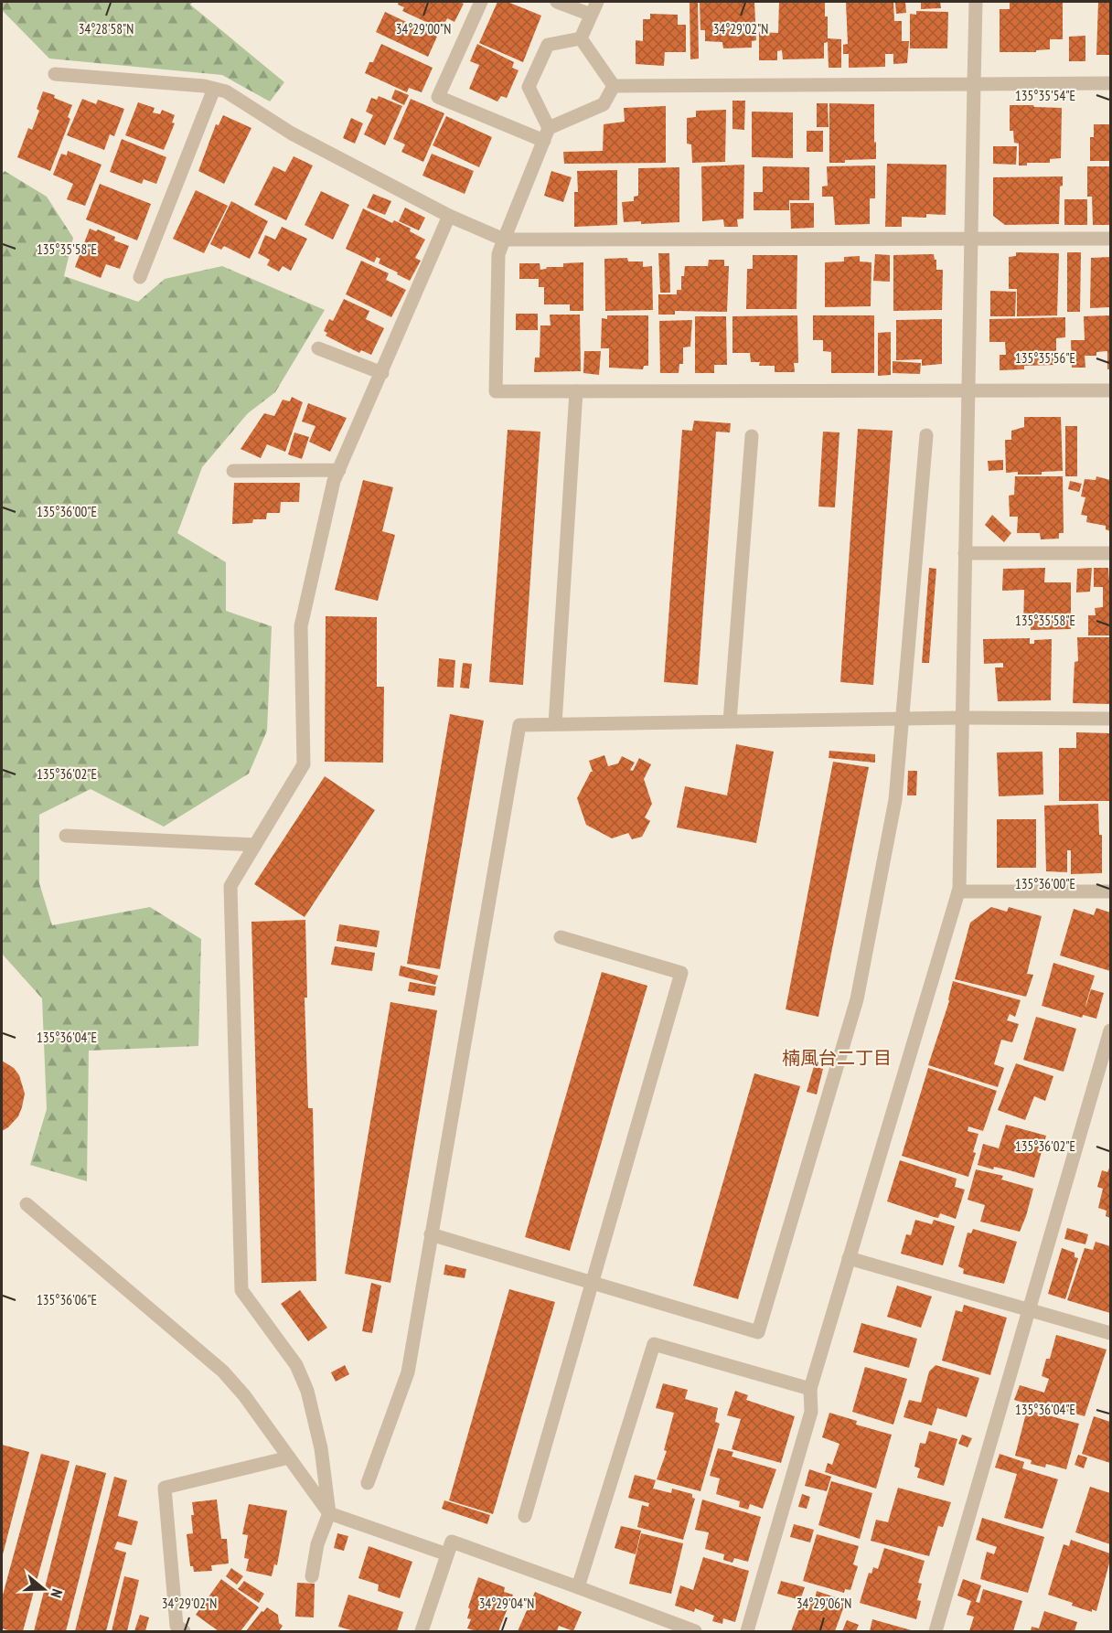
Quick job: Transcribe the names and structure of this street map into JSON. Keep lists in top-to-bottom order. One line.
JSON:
{"districts":["楠風台二丁目"],"north":"right","coordinates":["34°29'00\"N","34°29'02\"N","34°28'58\"N","135°35'54\"E","135°35'58\"E","135°35'56\"E","135°36'00\"E","135°36'02\"E","135°36'04\"E","135°36'06\"E","34°29'04\"N","34°29'06\"N"]}
